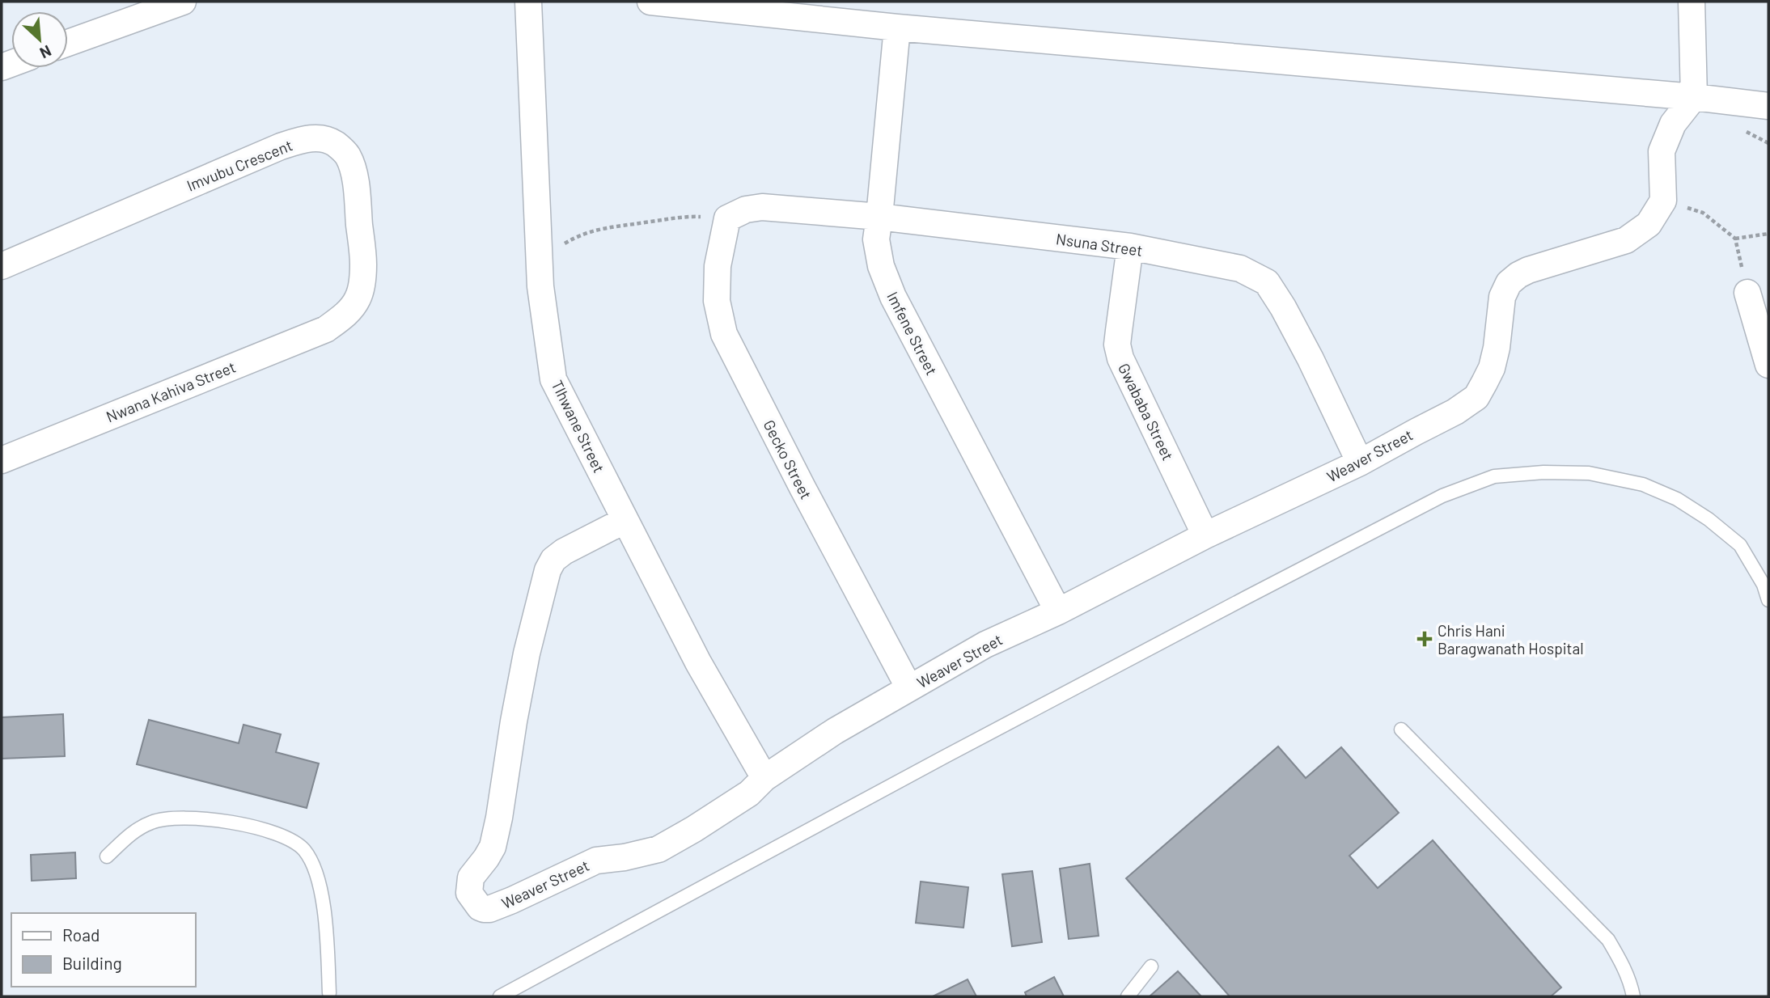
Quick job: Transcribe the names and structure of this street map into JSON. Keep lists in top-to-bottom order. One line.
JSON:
{"streets":{"street":["Imvubu Crescent","Nsuna Street","Imfene Street","Nwana Kahiva Street","Gwababa Street","Tlhwane Street","Weaver Street","Gecko Street"]},"crossings":[["Imvubu Crescent","Nwana Kahiva Street"],["Nsuna Street","Imfene Street"],["Nsuna Street","Gwababa Street"],["Nsuna Street","Weaver Street"],["Nsuna Street","Gecko Street"],["Imfene Street","Weaver Street"],["Gwababa Street","Weaver Street"],["Tlhwane Street","Weaver Street"],["Weaver Street","Gecko Street"]],"places":{"health":["Chris Hani Baragwanath Hospital"]},"legend":["Road","Building"],"north":"bottom right"}
